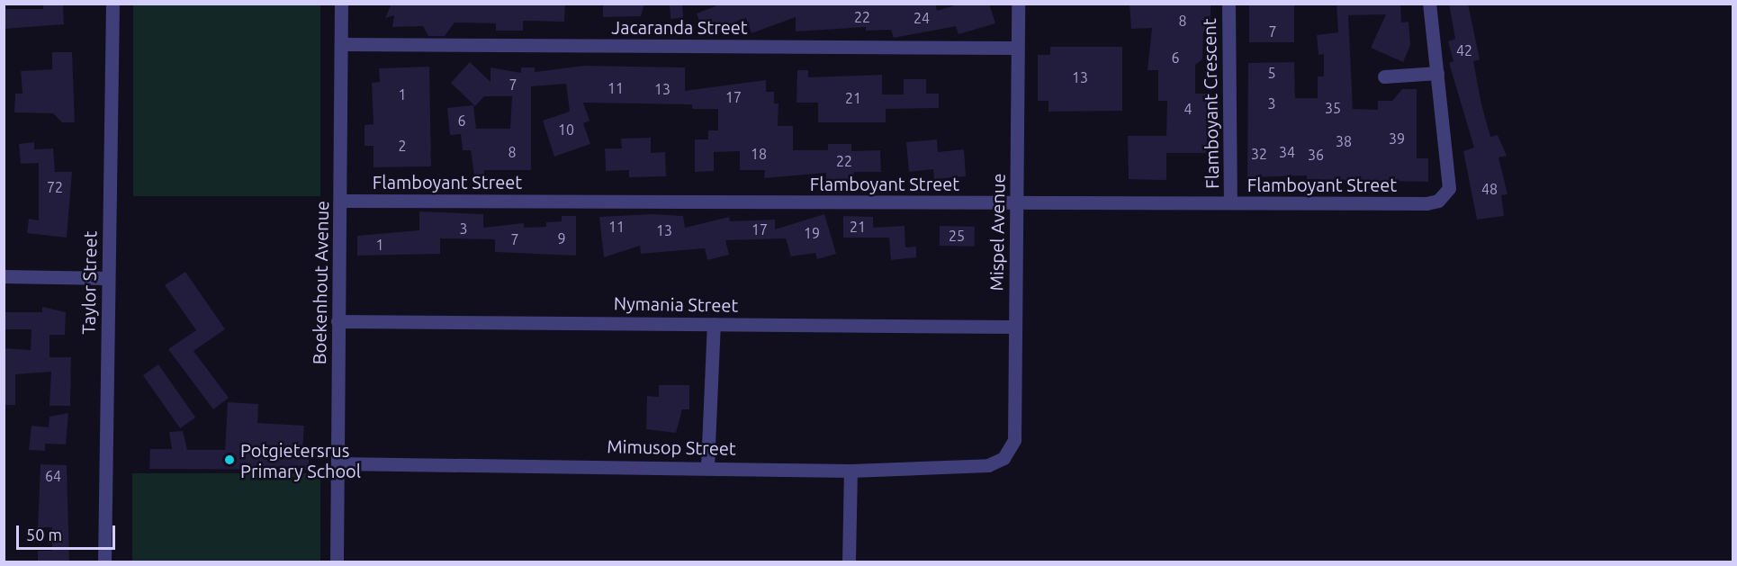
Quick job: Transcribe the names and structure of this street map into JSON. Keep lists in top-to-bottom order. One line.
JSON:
{"streets":{"street":["Jacaranda Street","Flamboyant Crescent","Flamboyant Street","Mispel Avenue","Taylor Street","Boekenhout Avenue","Nymania Street","Mimusop Street"]},"crossings":[["Jacaranda Street","Mispel Avenue"],["Jacaranda Street","Boekenhout Avenue"],["Flamboyant Crescent","Flamboyant Street"],["Flamboyant Street","Mispel Avenue"],["Flamboyant Street","Boekenhout Avenue"],["Mispel Avenue","Nymania Street"],["Mispel Avenue","Mimusop Street"],["Boekenhout Avenue","Nymania Street"],["Boekenhout Avenue","Mimusop Street"]],"places":["Potgietersrus Primary School"],"house_numbers":["22","24","8","7","42","6","5","13","7","11","13","1","17","21","3","35","4","6","10","39","38","2","8","34","18","32","36","22","72","48","11","21","3","17","13","19","25","9","7","1","64"],"scale_bar":"50 m"}
